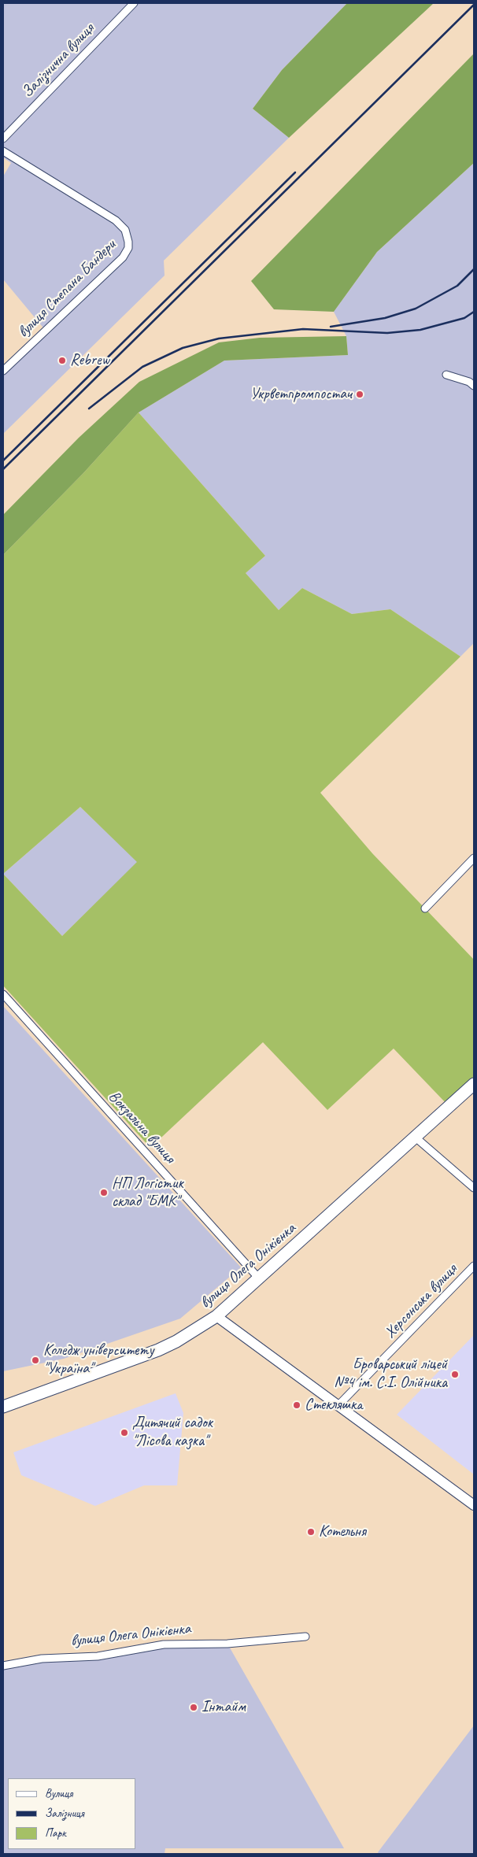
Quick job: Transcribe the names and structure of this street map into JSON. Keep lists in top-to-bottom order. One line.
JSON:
{"streets":{"main road":["вулиця Олега Онікієнка"],"street":["Залізнична вулиця","вулиця Степана Бандери","Вокзальна вулиця","Херсонська вулиця"]},"crossings":[["Вокзальна вулиця","вулиця Олега Онікієнка"]],"places":["Rebrew","Укрветпромпостач","НП Логістик склад \"БМК\"","Коледж університету \"Україна\"","Броварський ліцей №4 ім. С.І. Олійника","Стекляшка","Дитячий садок \"Лісова казка\"","Котельня","Інтайм"],"legend":["Вулиця","Залізниця","Парк"]}
